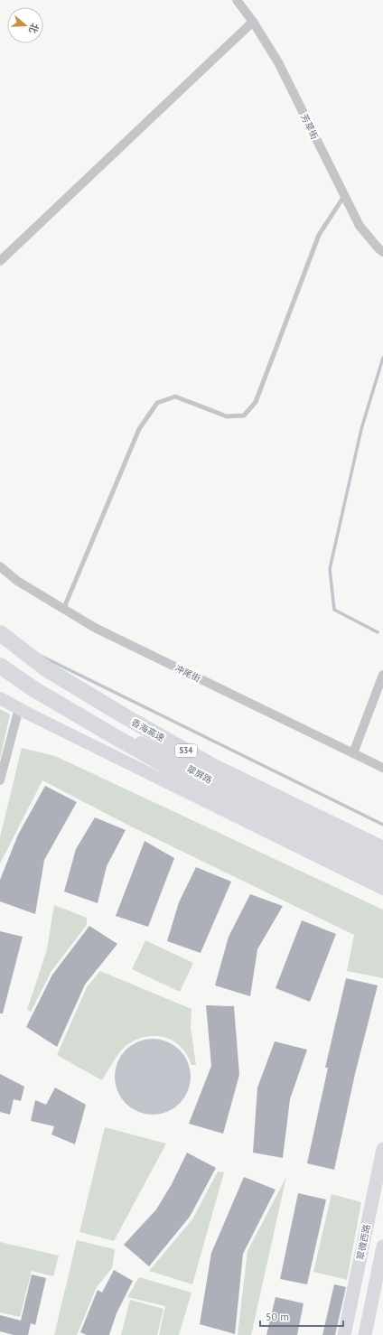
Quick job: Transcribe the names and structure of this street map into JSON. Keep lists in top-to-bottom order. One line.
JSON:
{"streets":{"highway":["香海高速","S34"],"main road":["翠屏路","翠微西路"],"street":["芳草街","冲尾街"]},"scale_bar":"50 m","north":"right"}
